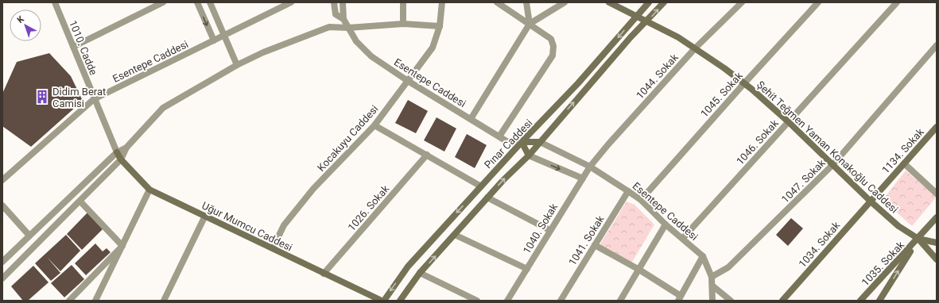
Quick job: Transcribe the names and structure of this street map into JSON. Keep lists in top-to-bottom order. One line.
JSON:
{"streets":{"street":["1010. Cadde","Esentepe Caddesi","1044. Sokak","1045. Sokak","Kocakuyu Caddesi","1046. Sokak","Pınar Caddesi","Şehit Teğmen Yaman Konakoğlu Caddesi","1134. Sokak","1047. Sokak","1026. Sokak","Uğur Mumcu Caddesi","1040. Sokak","1041. Sokak","1034. Sokak","1035. Sokak"]},"crossings":[["1010. Cadde","Esentepe Caddesi"],["1010. Cadde","Uğur Mumcu Caddesi"],["Esentepe Caddesi","1044. Sokak"],["Esentepe Caddesi","1045. Sokak"],["Esentepe Caddesi","Kocakuyu Caddesi"],["Esentepe Caddesi","1046. Sokak"],["Esentepe Caddesi","Pınar Caddesi"],["Esentepe Caddesi","1047. Sokak"],["Esentepe Caddesi","1040. Sokak"],["Esentepe Caddesi","1041. Sokak"],["1044. Sokak","Şehit Teğmen Yaman Konakoğlu Caddesi"],["1044. Sokak","1040. Sokak"],["1045. Sokak","Şehit Teğmen Yaman Konakoğlu Caddesi"],["Kocakuyu Caddesi","Uğur Mumcu Caddesi"],["1046. Sokak","Şehit Teğmen Yaman Konakoğlu Caddesi"],["Pınar Caddesi","Şehit Teğmen Yaman Konakoğlu Caddesi"],["Pınar Caddesi","Uğur Mumcu Caddesi"],["Şehit Teğmen Yaman Konakoğlu Caddesi","1134. Sokak"],["Şehit Teğmen Yaman Konakoğlu Caddesi","1047. Sokak"],["Şehit Teğmen Yaman Konakoğlu Caddesi","1034. Sokak"],["Şehit Teğmen Yaman Konakoğlu Caddesi","1035. Sokak"],["1134. Sokak","1034. Sokak"],["1026. Sokak","Uğur Mumcu Caddesi"]],"places":{"building":["Didim Berat Camisi"]},"north":"top left"}
